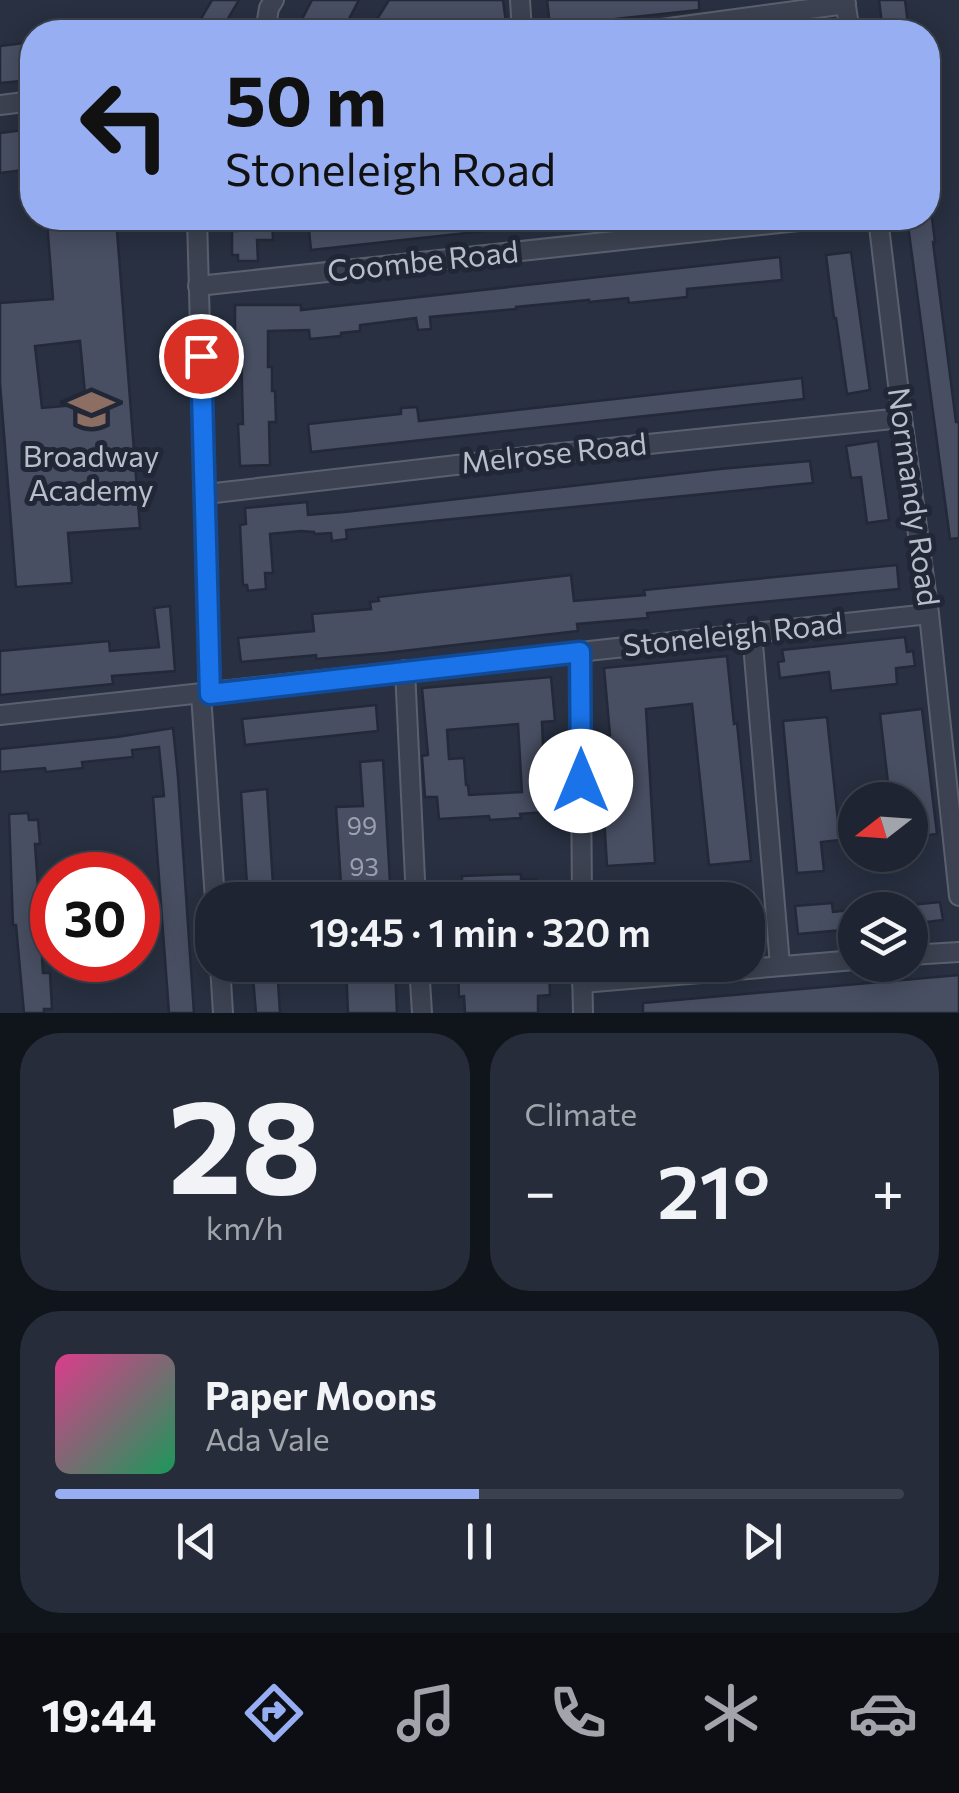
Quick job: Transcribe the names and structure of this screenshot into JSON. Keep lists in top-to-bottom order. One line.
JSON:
{"streets":{"street":["Coombe Road","Melrose Road","Normandy Road","Stoneleigh Road"]},"crossings":[["Melrose Road","Normandy Road"],["Normandy Road","Stoneleigh Road"]],"places":{"school or university":["Broadway Academy"]},"house_numbers":["99","93"],"north":"left","page":{"turn":["50 m","Stoneleigh Road"],"limit":"30","trip":"19:45 · 1 min · 320 m","tile":[["28","km/h"],"Climate"],"heat":["−","21°","+"],"song":["Paper Moons","Ada Vale"],"tabs":"19:44"}}
